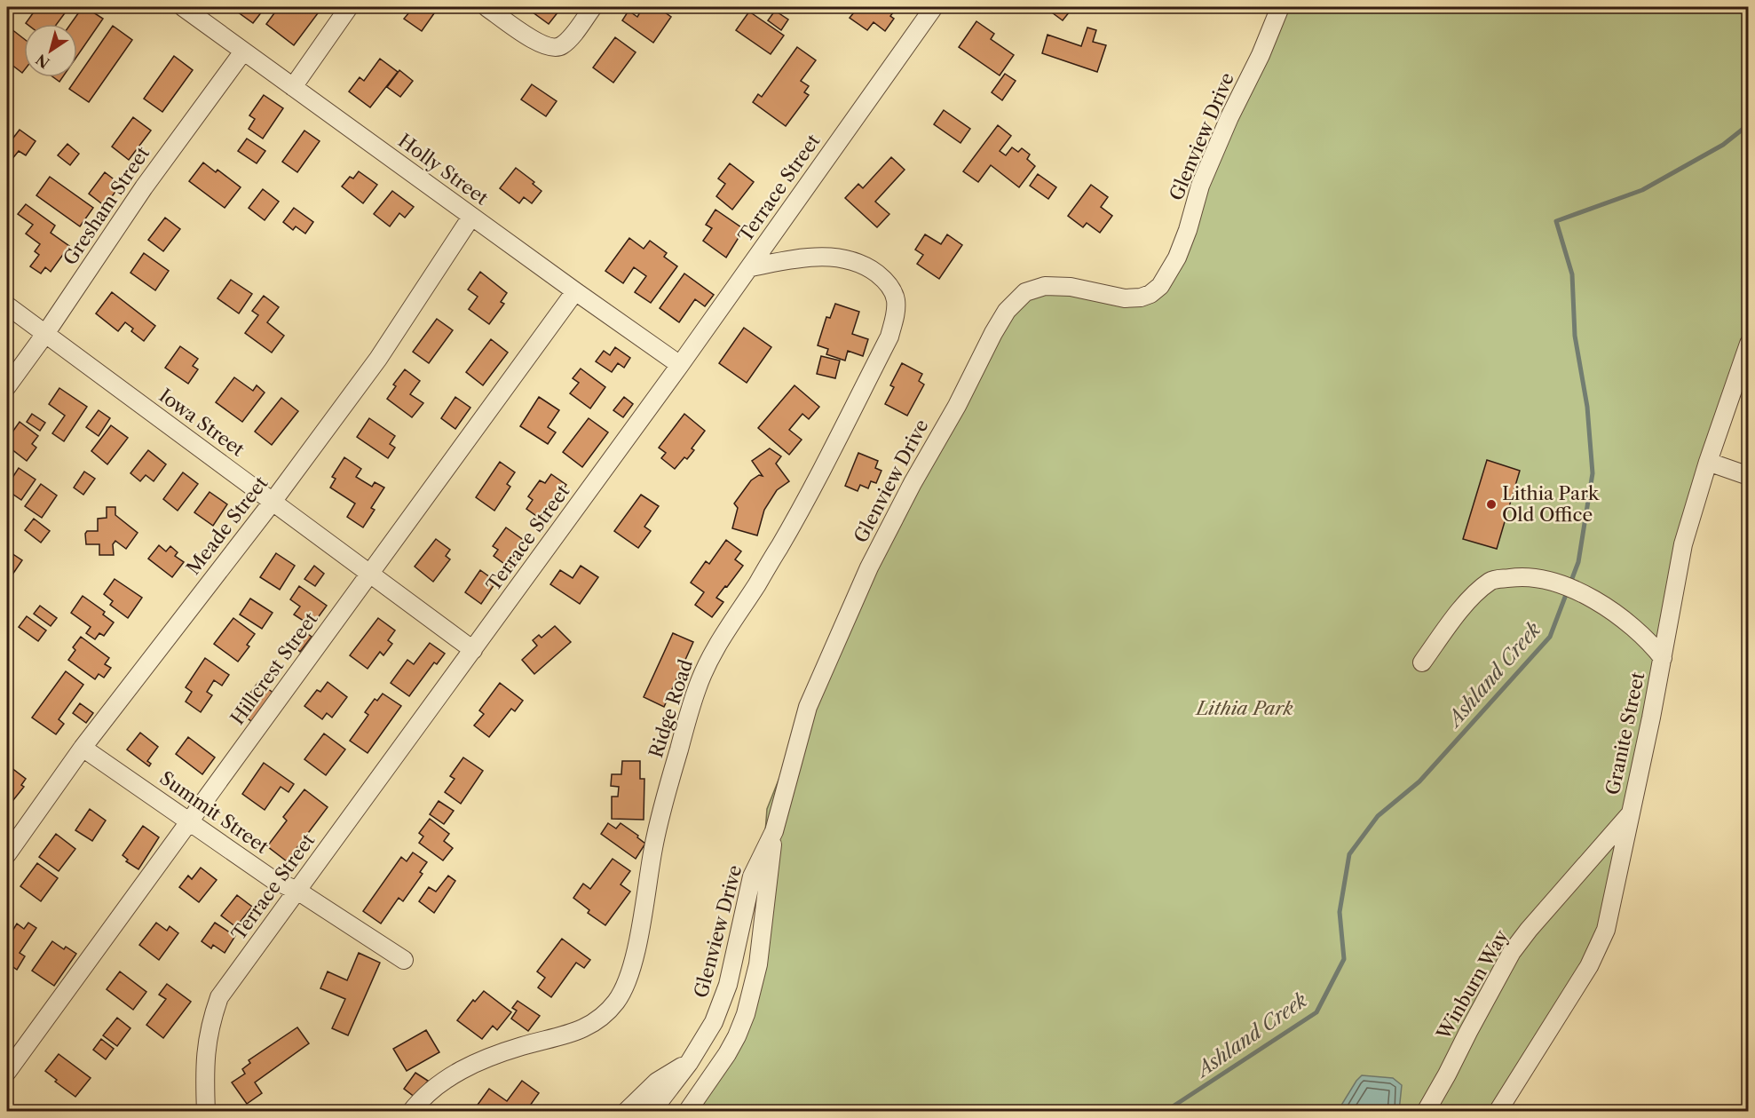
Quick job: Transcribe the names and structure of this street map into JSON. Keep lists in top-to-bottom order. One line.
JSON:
{"streets":{"street":["Glenview Drive","Holly Street","Terrace Street","Gresham Street","Iowa Street","Meade Street","Hillcrest Street","Ridge Road","Granite Street","Summit Street","Winburn Way"]},"crossings":[["Holly Street","Terrace Street"],["Holly Street","Gresham Street"],["Holly Street","Meade Street"],["Holly Street","Hillcrest Street"],["Terrace Street","Iowa Street"],["Terrace Street","Ridge Road"],["Terrace Street","Summit Street"],["Gresham Street","Iowa Street"],["Iowa Street","Meade Street"],["Iowa Street","Hillcrest Street"],["Meade Street","Summit Street"],["Hillcrest Street","Summit Street"],["Granite Street","Winburn Way"]],"water":["Ashland Creek"],"parks":["Lithia Park"],"places":["Lithia Park Old Office"],"north":"bottom left"}
